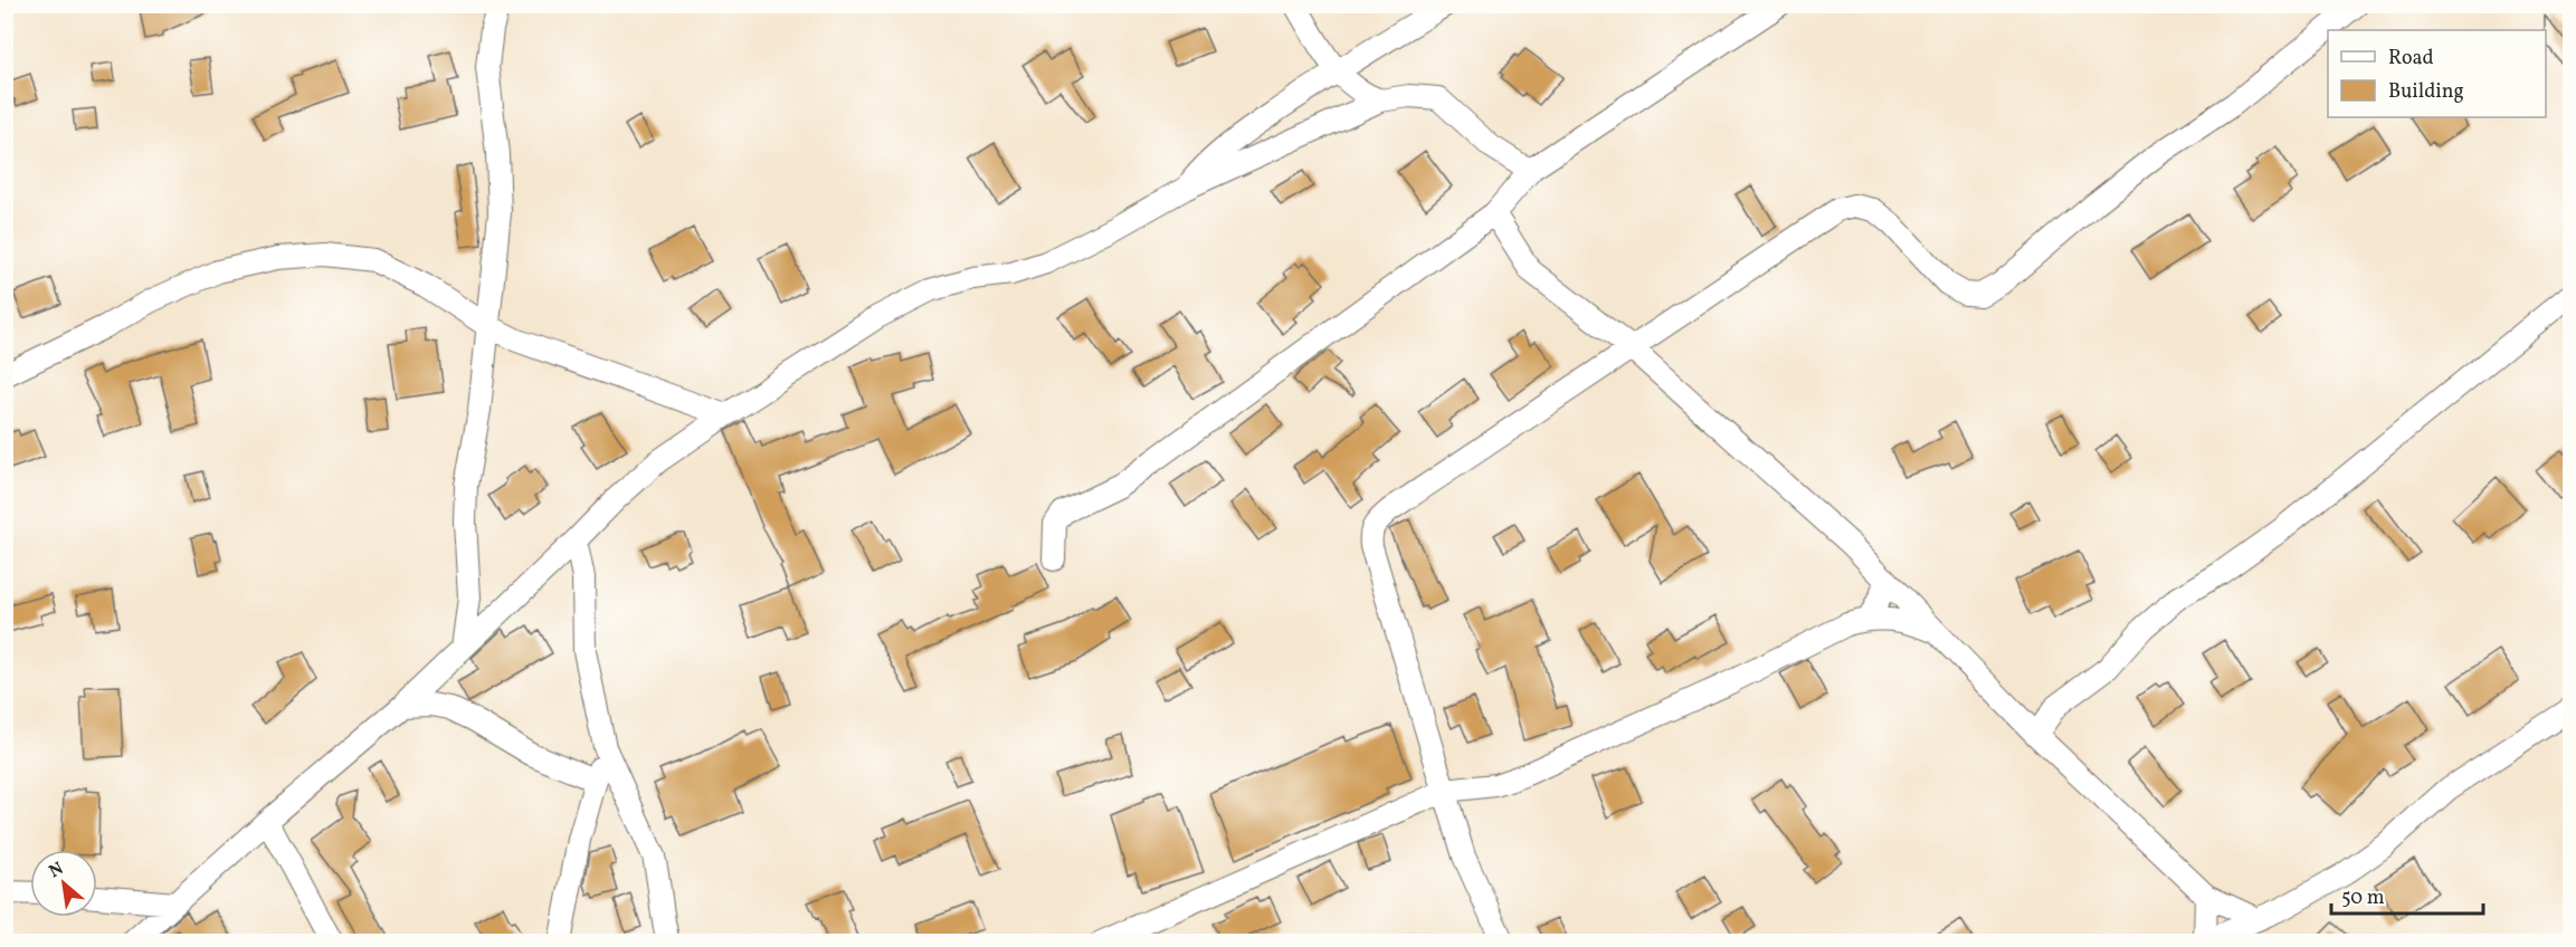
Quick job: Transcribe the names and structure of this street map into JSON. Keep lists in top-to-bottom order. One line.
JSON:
{"legend":["Road","Building"],"scale_bar":"50 m","north":"top left"}
